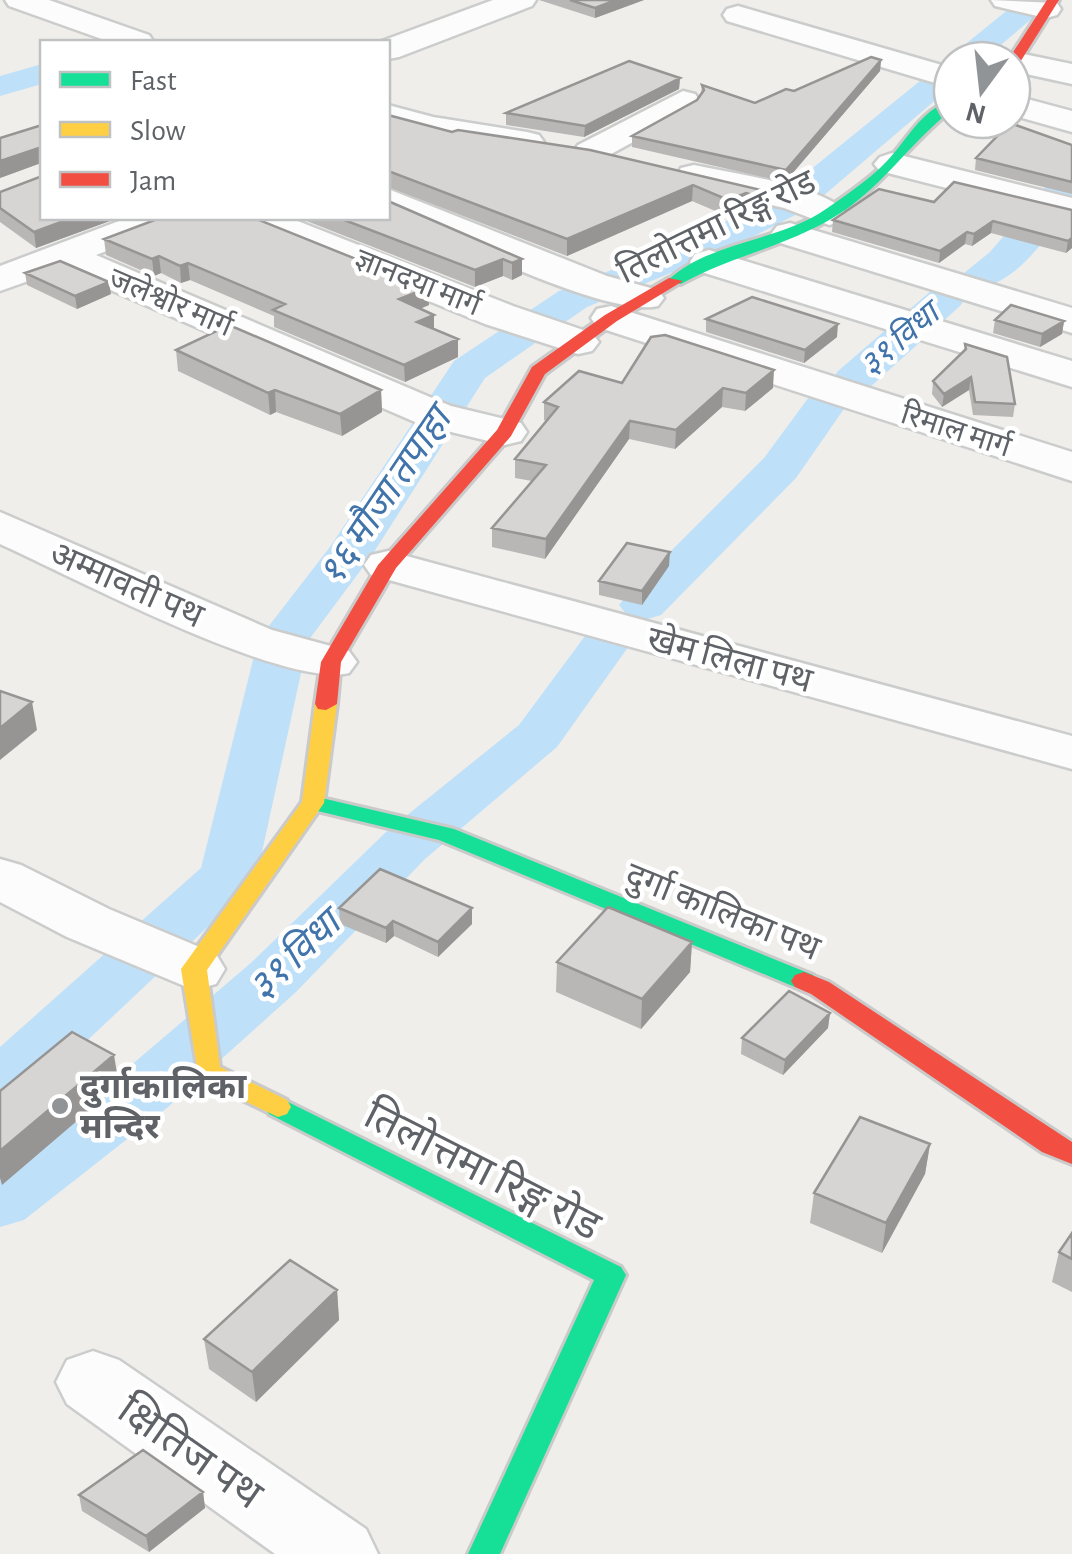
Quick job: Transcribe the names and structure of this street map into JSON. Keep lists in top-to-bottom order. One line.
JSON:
{"streets":{"street":["तिलोत्तमा रिङ्ग रोड","ज्ञानदया मार्ग","जलेश्वोर मार्ग","रिमाल मार्ग","अम्मावती पथ","खेम लिला पथ","दुर्गा कालिका पथ","क्षितिज पथ"]},"crossings":[["तिलोत्तमा रिङ्ग रोड","ज्ञानदया मार्ग"],["तिलोत्तमा रिङ्ग रोड","जलेश्वोर मार्ग"],["तिलोत्तमा रिङ्ग रोड","रिमाल मार्ग"],["तिलोत्तमा रिङ्ग रोड","अम्मावती पथ"],["तिलोत्तमा रिङ्ग रोड","खेम लिला पथ"],["तिलोत्तमा रिङ्ग रोड","दुर्गा कालिका पथ"],["ज्ञानदया मार्ग","रिमाल मार्ग"]],"water":["३१ विधा","१६ मौजा तपाहा"],"places":["दुर्गाकालिका मन्दिर"],"legend":["Fast","Slow","Jam"],"north":"bottom"}
